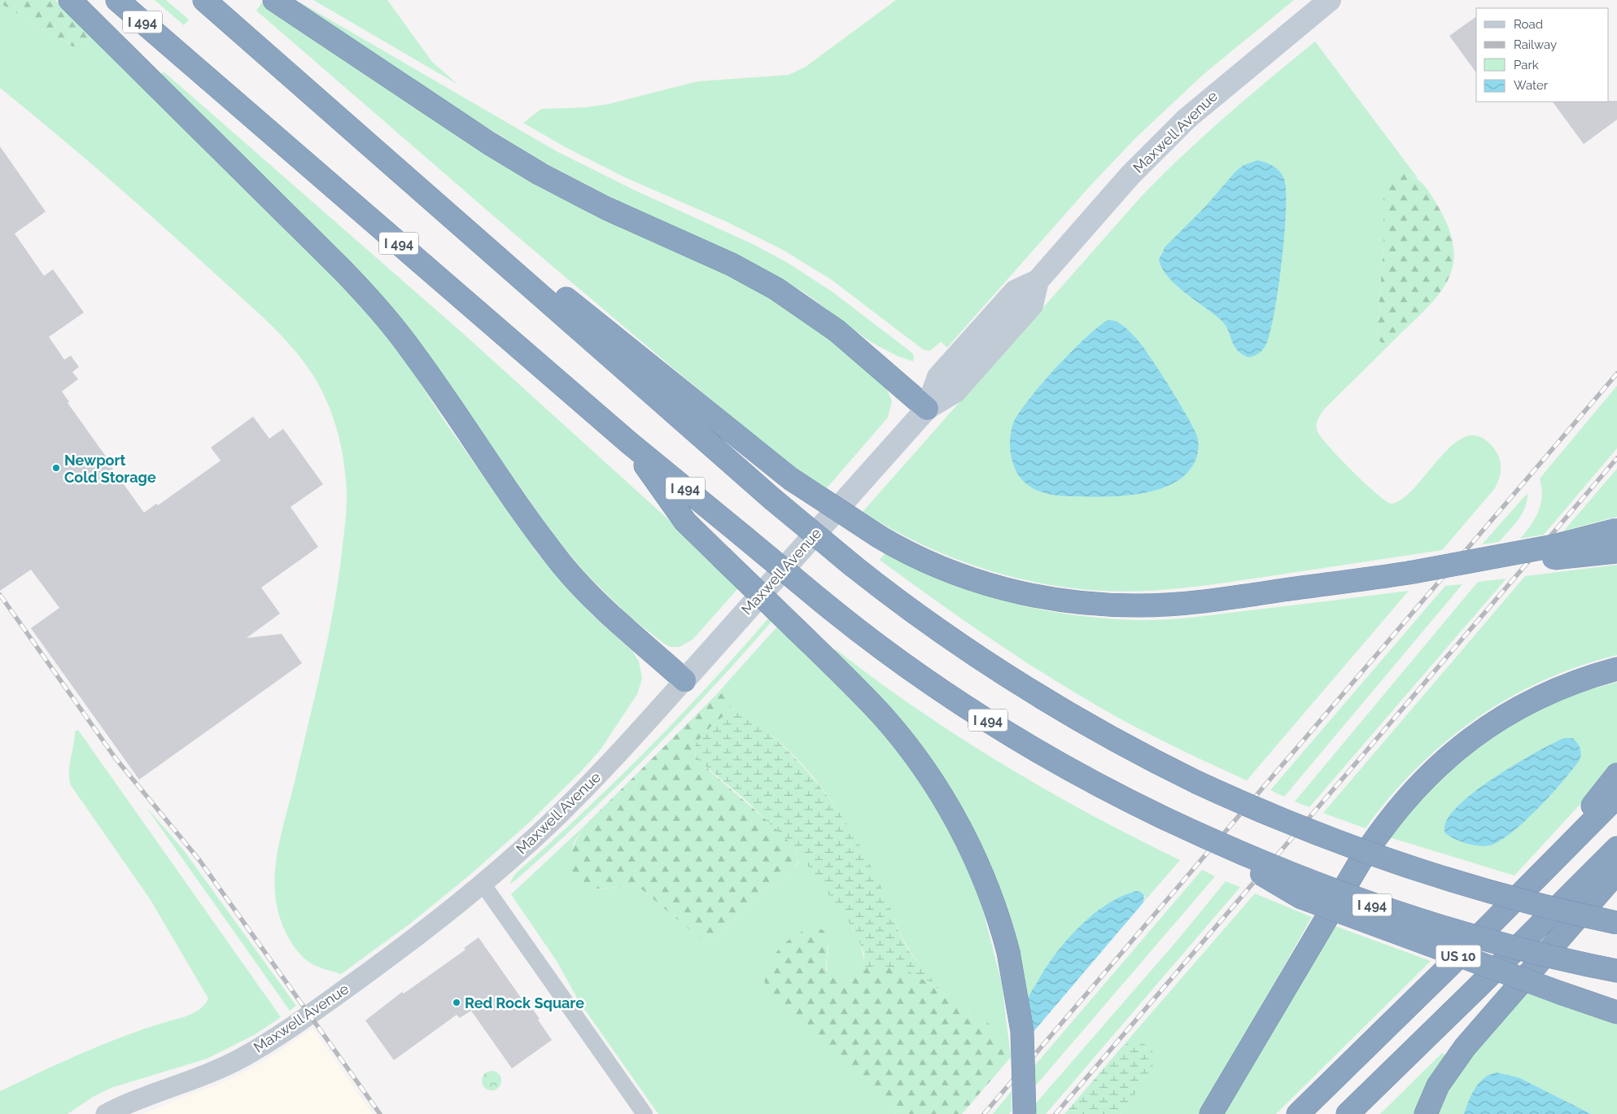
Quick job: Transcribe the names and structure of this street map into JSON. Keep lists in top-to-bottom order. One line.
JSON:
{"streets":{"highway":["I 494","US 10"],"main road":["Maxwell Avenue"]},"places":["Newport Cold Storage","Red Rock Square"],"legend":["Road","Railway","Park","Water"]}
